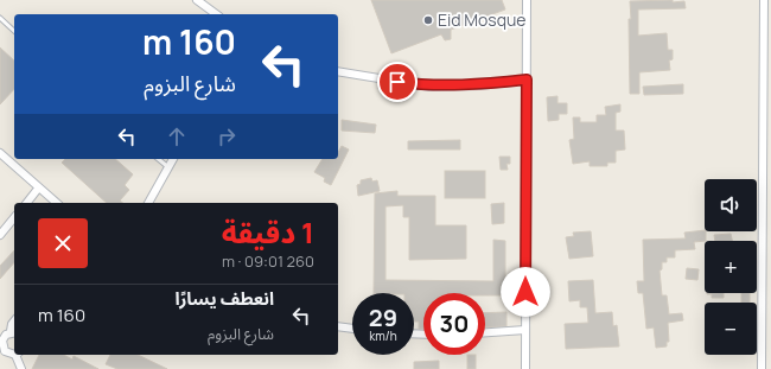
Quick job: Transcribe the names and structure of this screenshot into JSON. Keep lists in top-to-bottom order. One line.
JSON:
{"places":["Eid Mosque"],"page":{"turn":["160 m","شارع البزوم"],"map_buttons":["+","−"],"heading":["1 دقيقة","260 m · 09:01"],"list":[{"name":"انعطف يسارًا","note":"شارع البزوم","value":"160 m"}],"speed":"29 km/h","limit":"30"}}
